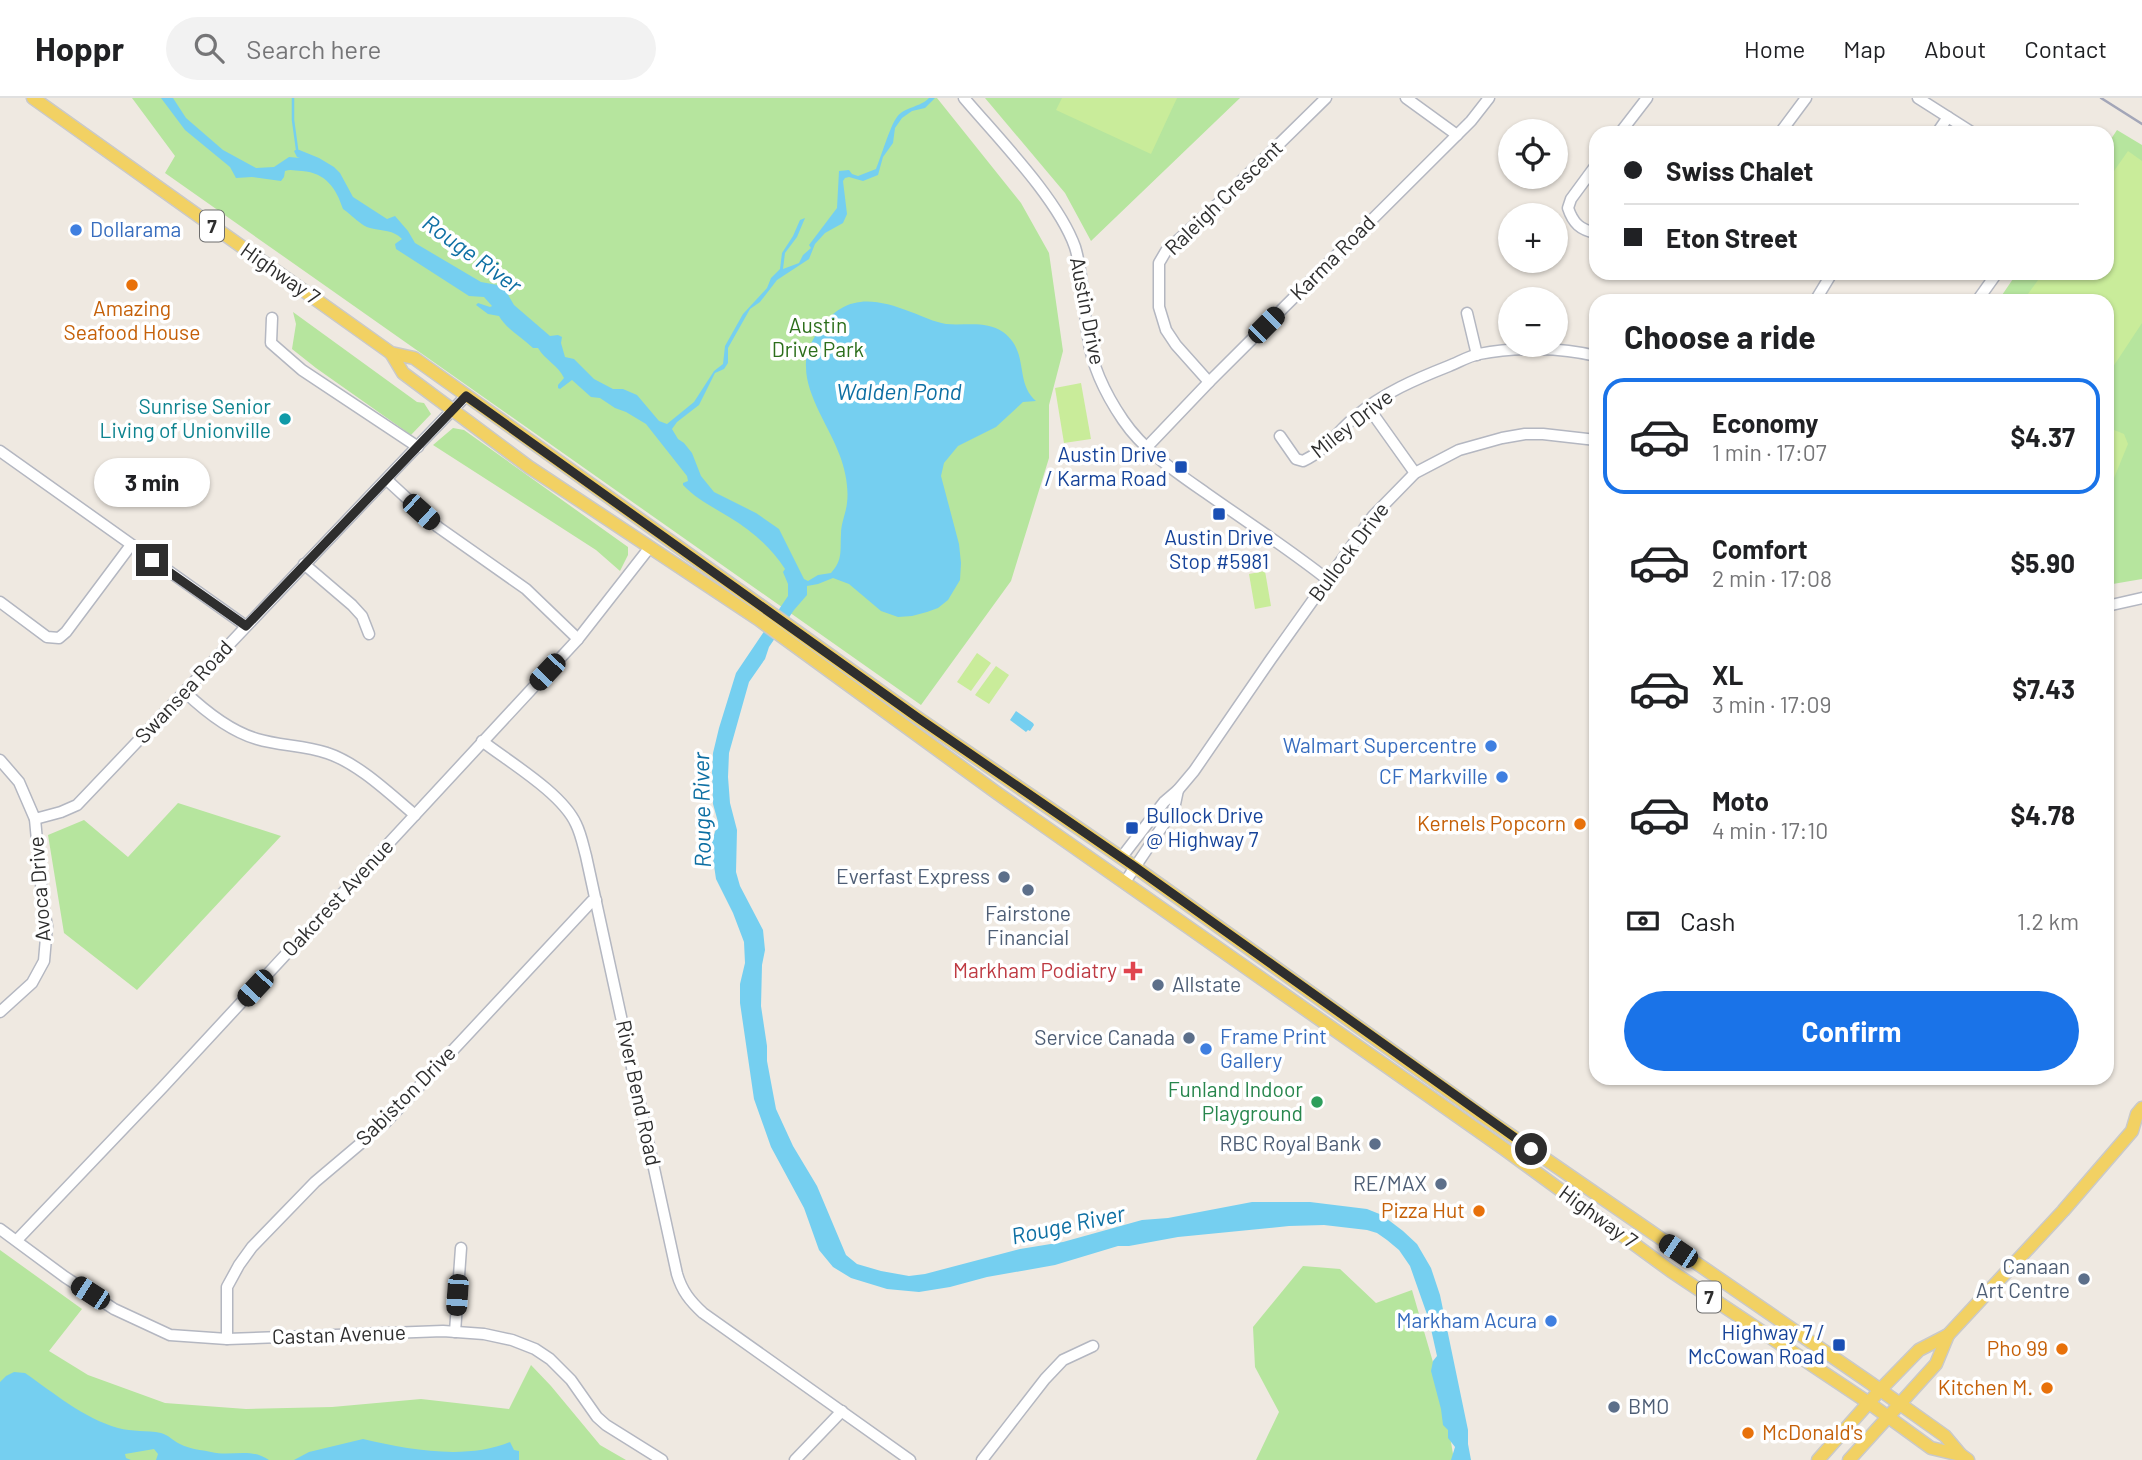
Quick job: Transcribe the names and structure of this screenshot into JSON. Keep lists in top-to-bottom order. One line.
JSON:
{"streets":{"main road":["7","Highway 7"],"street":["Raleigh Crescent","Karma Road","Austin Drive","Miley Drive","Bullock Drive","Swansea Road","Avoca Drive","Oakcrest Avenue","River Bend Road","Sabiston Drive","Castan Avenue"]},"crossings":[["Raleigh Crescent","Karma Road"],["Karma Road","Austin Drive"],["Highway 7","Bullock Drive"],["Highway 7","Swansea Road"],["Highway 7","Oakcrest Avenue"],["Austin Drive","Bullock Drive"],["Swansea Road","Avoca Drive"],["Oakcrest Avenue","River Bend Road"],["Oakcrest Avenue","Castan Avenue"],["River Bend Road","Sabiston Drive"],["Sabiston Drive","Castan Avenue"]],"water":["Rouge River","Walden Pond"],"parks":["Austin Drive Park"],"places":{"other":["Dollarama","Amazing Seafood House","Sunrise Senior Living of Unionville","Walmart Supercentre","CF Markville","Kernels Popcorn","Everfast Express","Fairstone Financial","Allstate","Service Canada","Frame Print Gallery","Funland Indoor Playground","RBC Royal Bank","RE/MAX","Pizza Hut","Canaan Art Centre","Markham Acura","Pho 99","Kitchen M.","BMO","McDonald's"],"transit":["Austin Drive / Karma Road","Austin Drive Stop #5981","Bullock Drive @ Highway 7","Highway 7 / McCowan Road"],"health":["Markham Podiatry"]},"page":{"header":"Hoppr","search":"Search here","nav":["Home","Map","About","Contact"],"map_buttons":["+","−"],"banner":["Swiss Chalet","Eton Street"],"heading":"Choose a ride","list":[{"name":"Economy","note":"1 min · 17:07","value":"$4.37"},{"name":"Comfort","note":"2 min · 17:08","value":"$5.90"},{"name":"XL","note":"3 min · 17:09","value":"$7.43"},{"name":"Moto","note":"4 min · 17:10","value":"$4.78"}],"bubble":"3 min","pay":["Cash","1.2 km"],"buttons":"Confirm"}}
